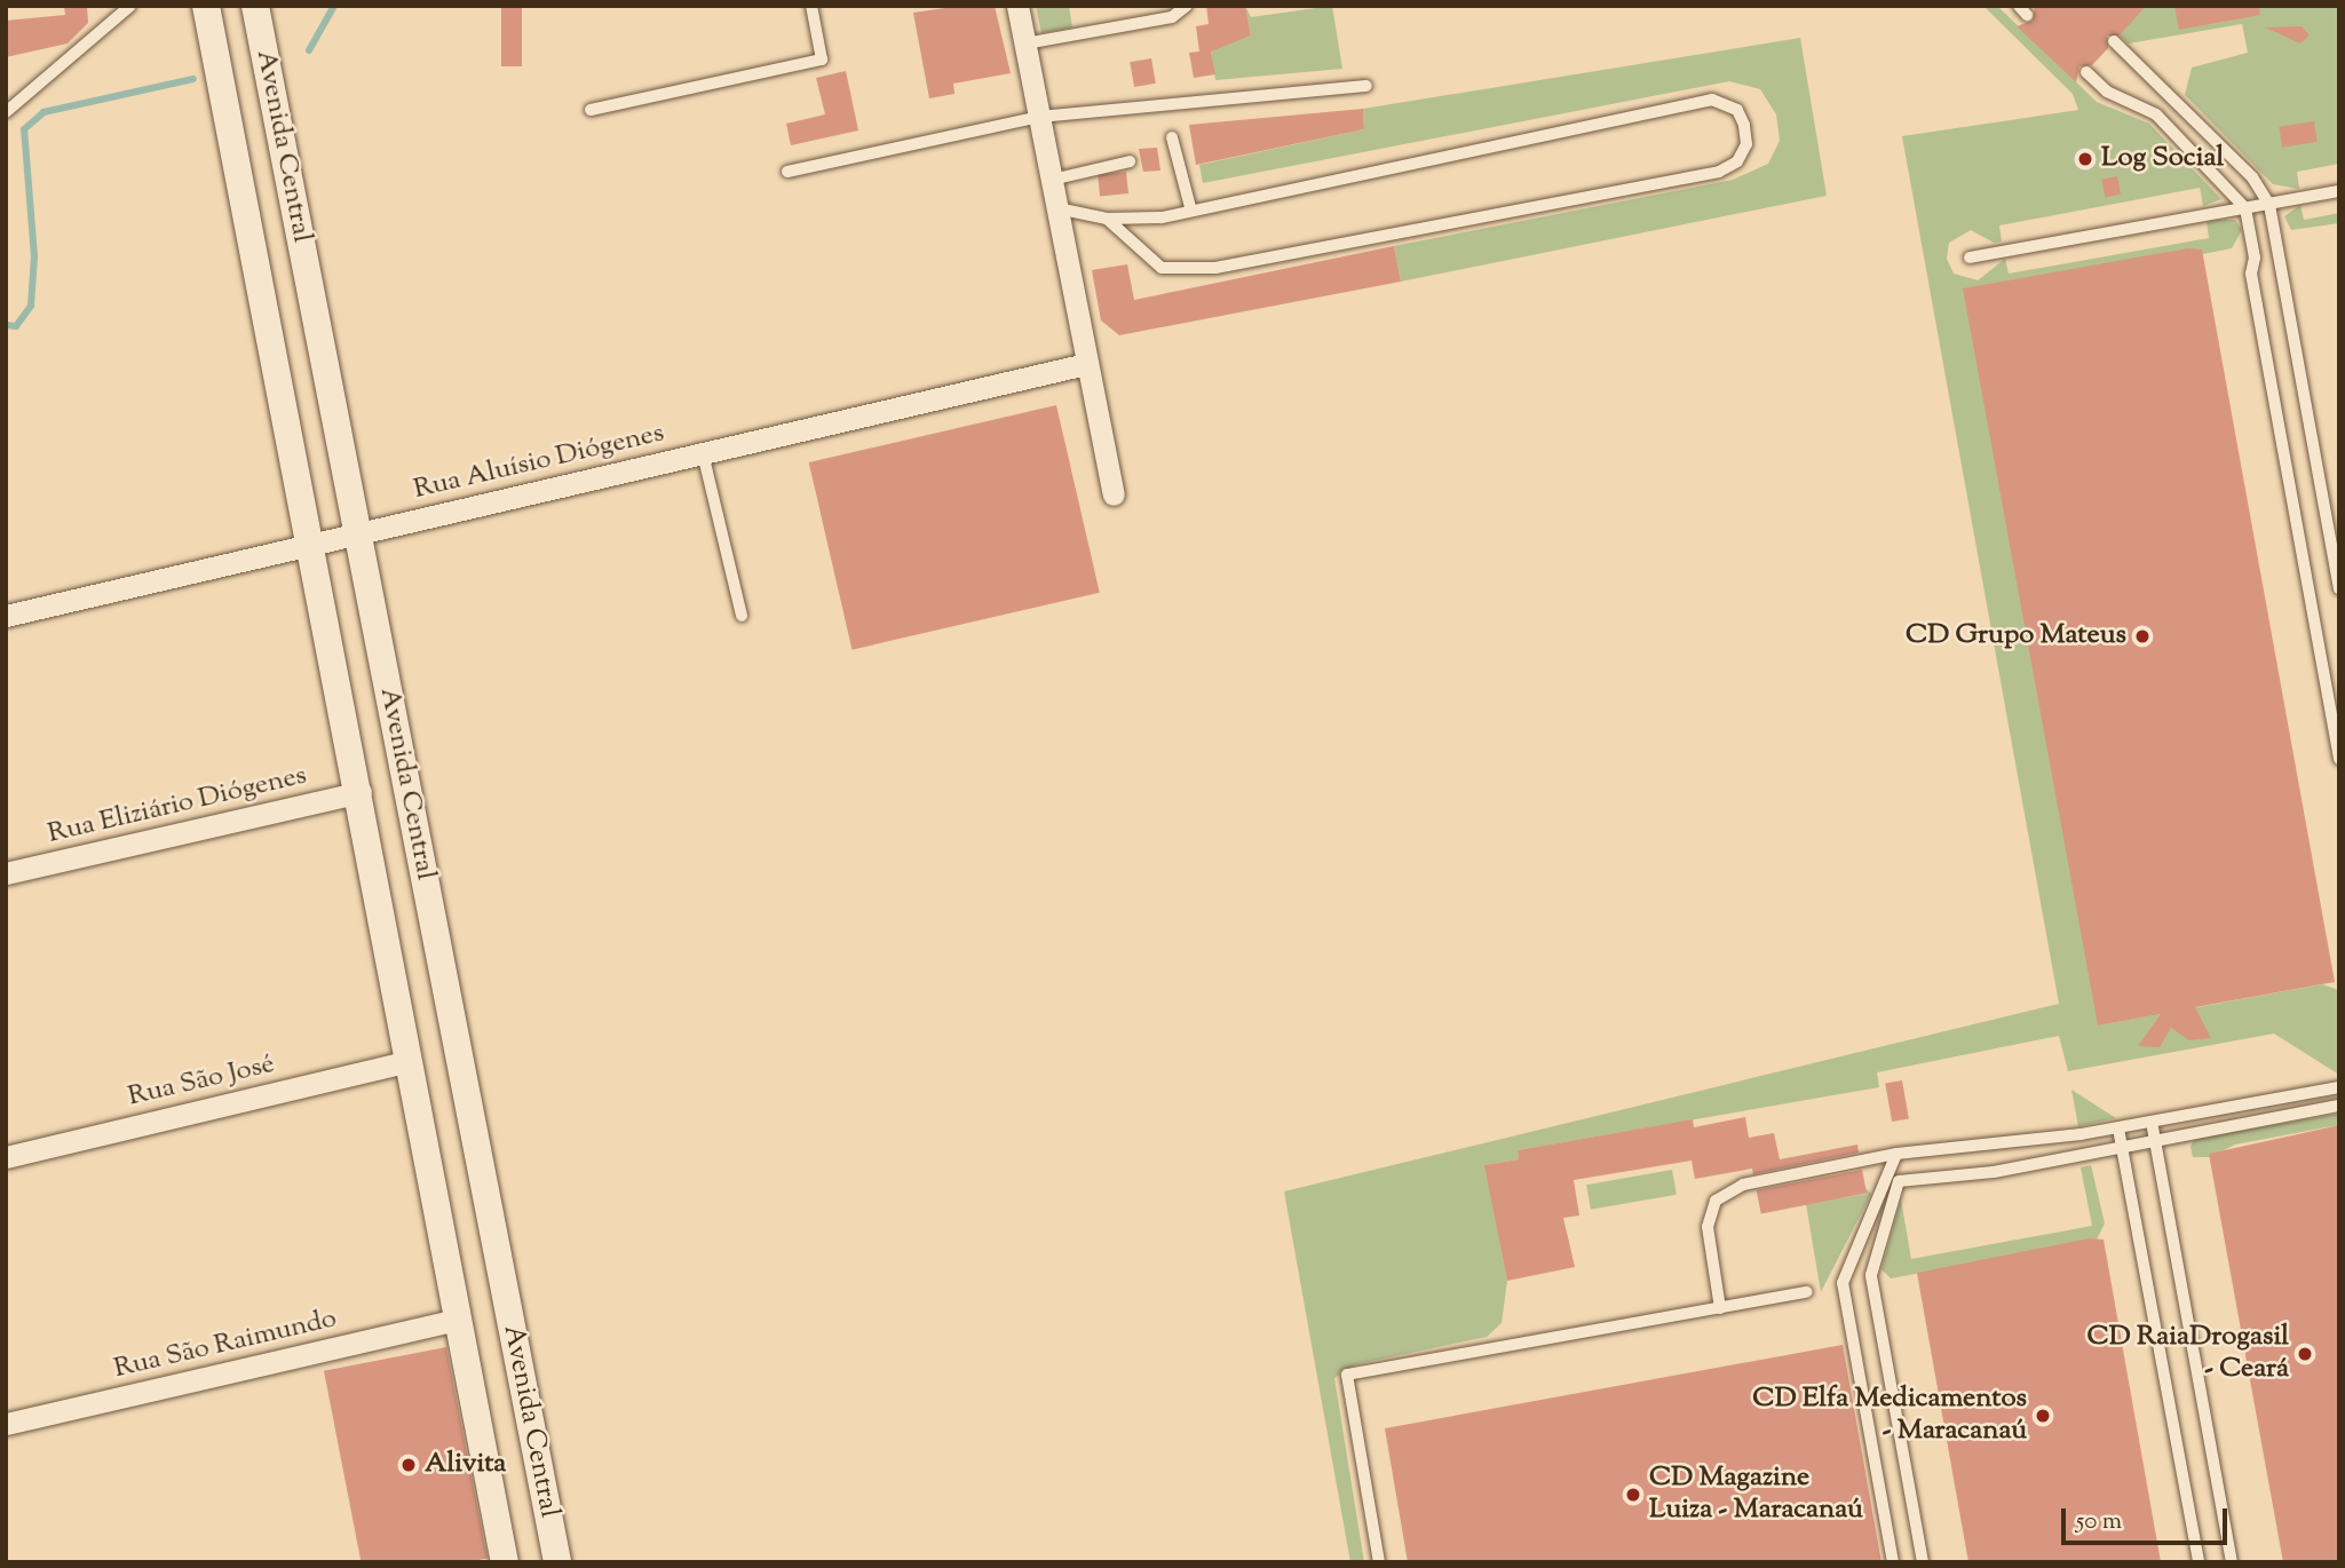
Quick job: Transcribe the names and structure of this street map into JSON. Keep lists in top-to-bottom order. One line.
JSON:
{"streets":{"street":["Avenida Central","Rua Aluísio Diógenes","Rua Eliziário Diógenes","Rua São José","Rua São Raimundo"]},"crossings":[["Avenida Central","Rua Aluísio Diógenes"],["Avenida Central","Rua Eliziário Diógenes"],["Avenida Central","Rua São José"],["Avenida Central","Rua São Raimundo"]],"places":["Log Social","CD Grupo Mateus","CD RaiaDrogasil - Ceará","CD Elfa Medicamentos - Maracanaú","Alivita","CD Magazine Luiza - Maracanaú"],"scale_bar":"50 m"}
